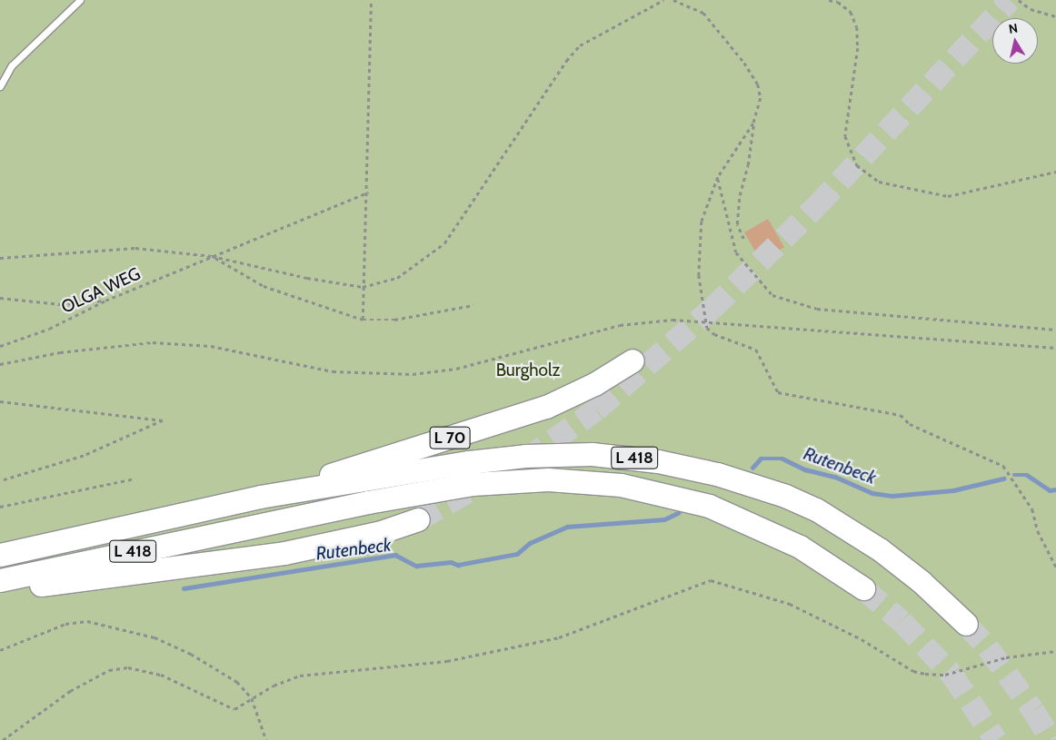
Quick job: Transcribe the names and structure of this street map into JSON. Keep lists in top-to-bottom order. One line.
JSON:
{"streets":{"highway":["L 70","L 418"],"path":["OLGA WEG"]},"crossings":[["L 70","L 418"]],"water":["Rutenbeck"],"parks":["Burgholz"],"north":"top"}
